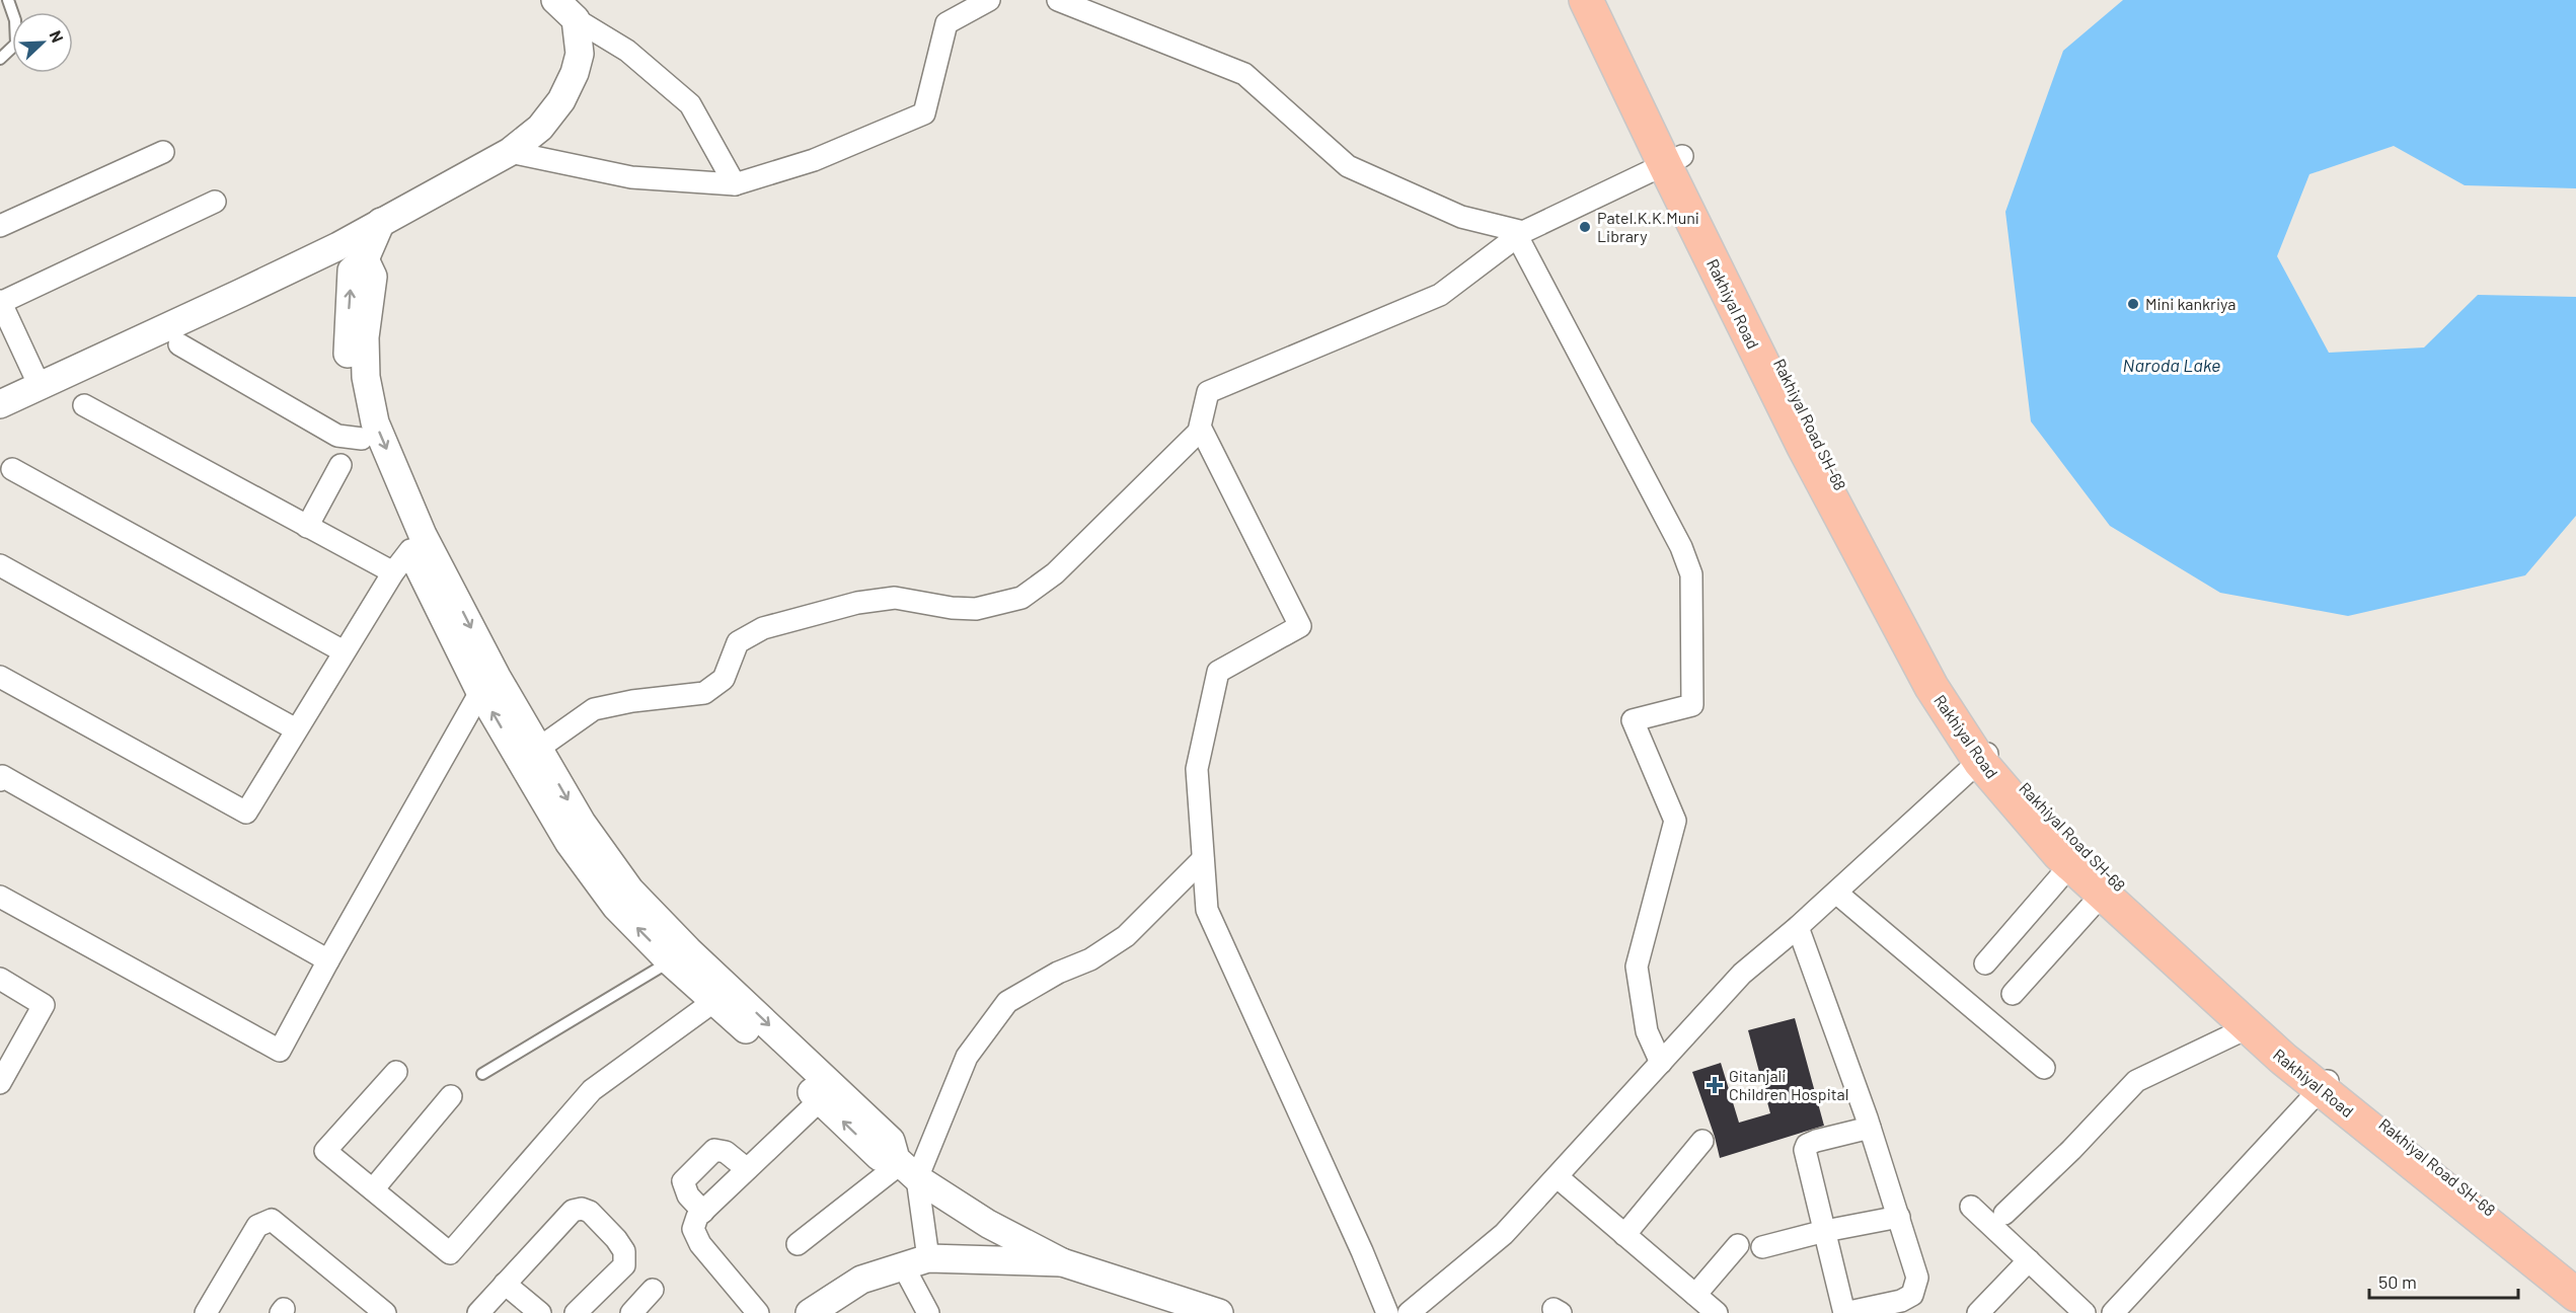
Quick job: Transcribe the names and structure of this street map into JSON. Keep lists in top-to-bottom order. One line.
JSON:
{"streets":{"main road":["Rakhiyal Road","Rakhiyal Road SH-68"]},"crossings":[["Rakhiyal Road","Rakhiyal Road SH-68"]],"water":["Naroda Lake"],"places":{"other":["Patel.K.K.Muni Library","Mini kankriya"],"health":["Gitanjali Children Hospital"]},"scale_bar":"50 m","north":"top right"}
